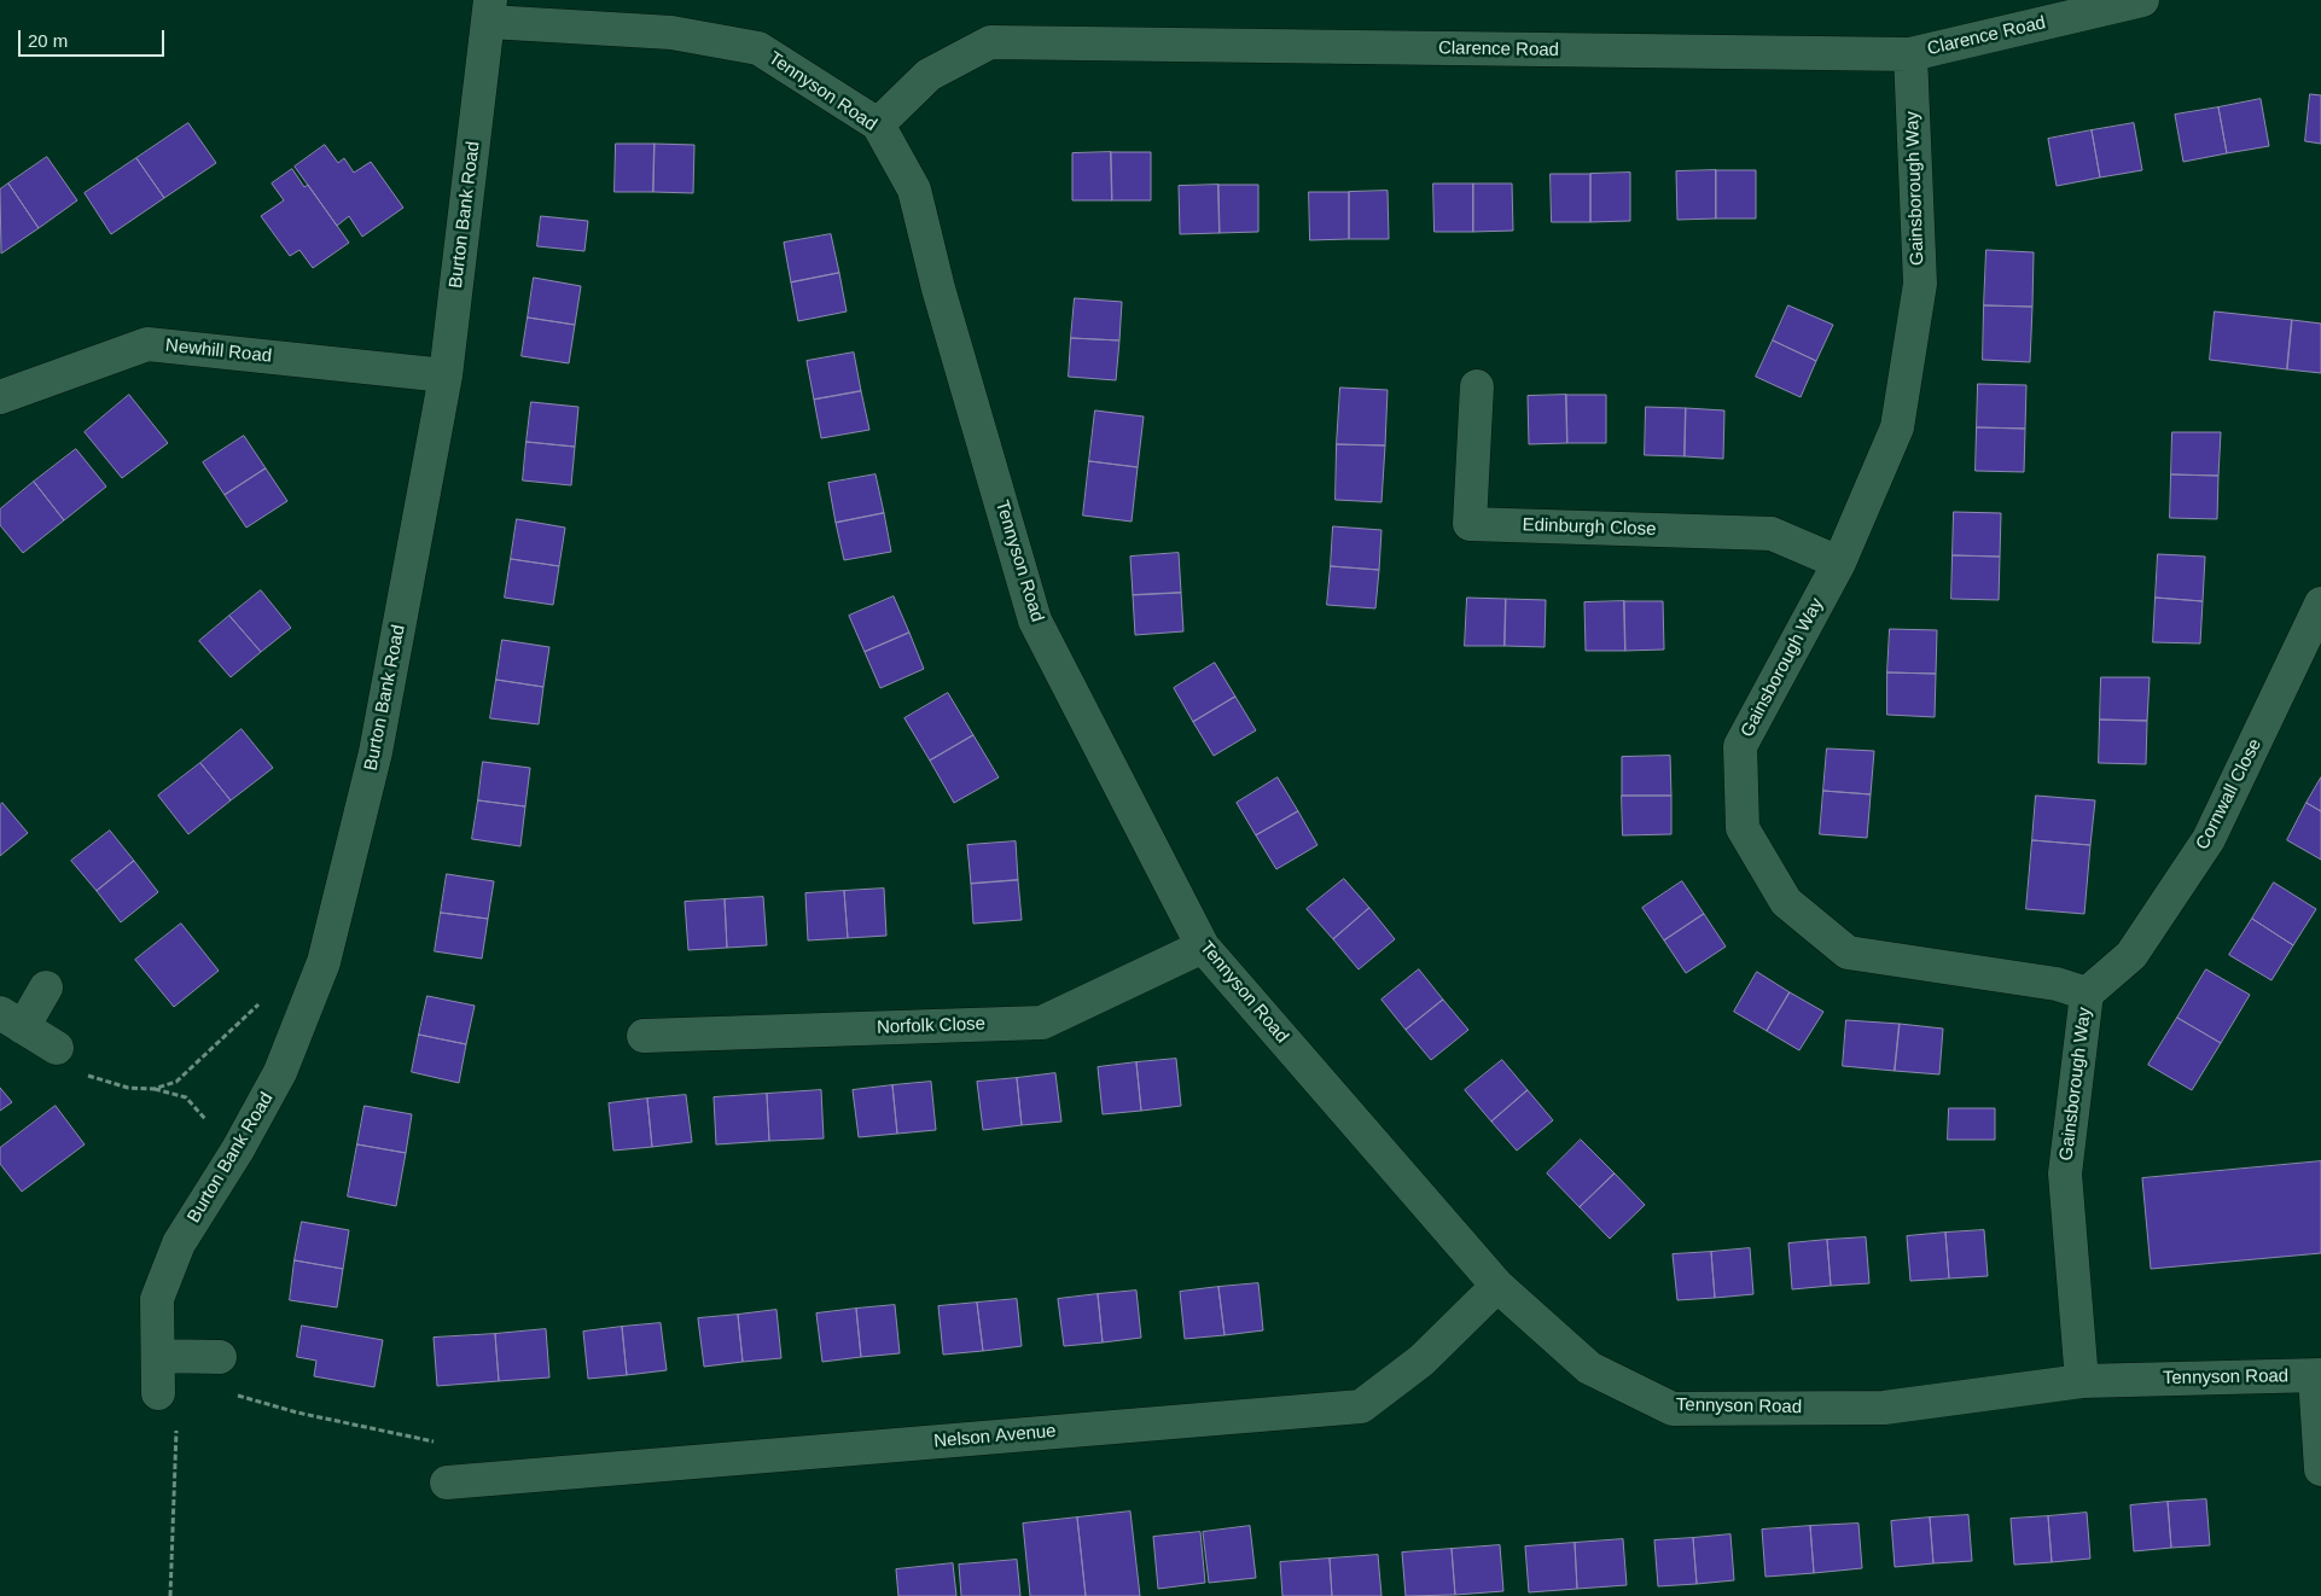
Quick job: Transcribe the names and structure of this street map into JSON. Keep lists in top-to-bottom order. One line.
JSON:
{"streets":{"street":["Clarence Road","Tennyson Road","Gainsborough Way","Burton Bank Road","Newhill Road","Edinburgh Close","Cornwall Close","Norfolk Close","Nelson Avenue"]},"crossings":[["Clarence Road","Tennyson Road"],["Clarence Road","Gainsborough Way"],["Tennyson Road","Gainsborough Way"],["Tennyson Road","Burton Bank Road"],["Tennyson Road","Norfolk Close"],["Tennyson Road","Nelson Avenue"],["Gainsborough Way","Edinburgh Close"],["Gainsborough Way","Cornwall Close"],["Burton Bank Road","Newhill Road"]],"scale_bar":"20 m"}
